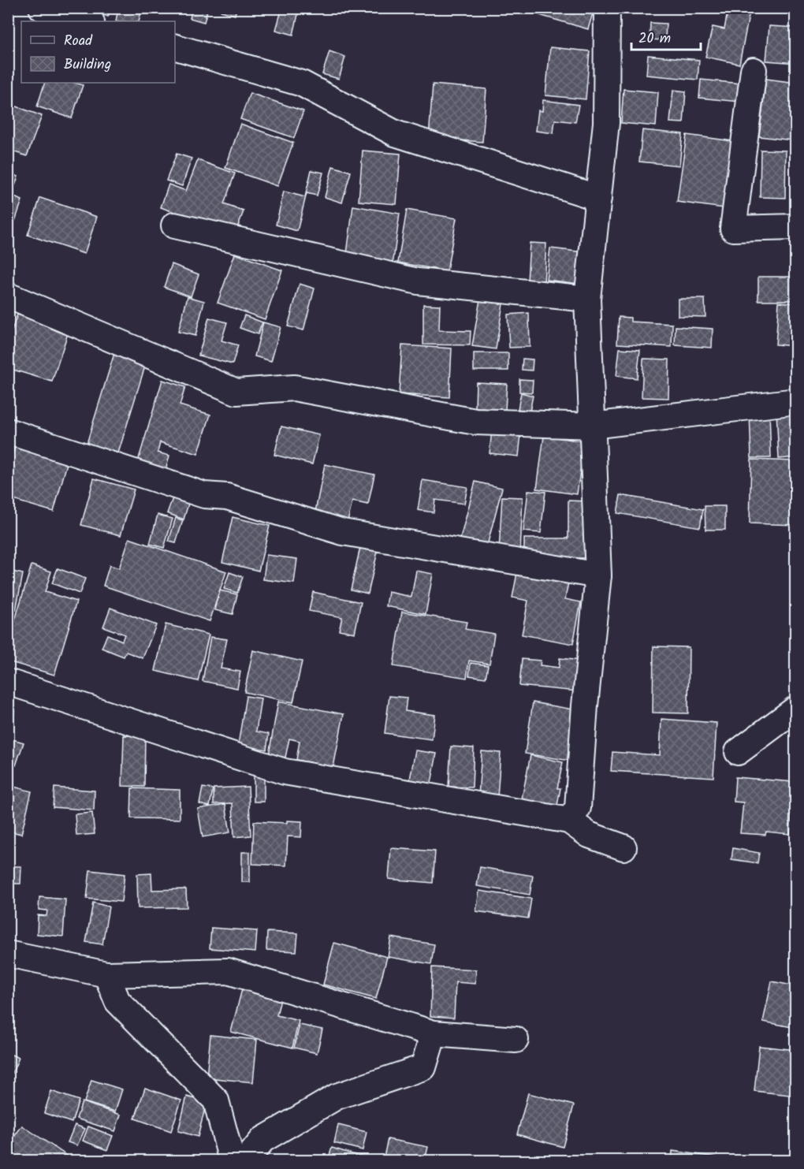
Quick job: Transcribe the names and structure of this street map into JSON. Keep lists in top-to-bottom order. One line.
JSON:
{"legend":["Road","Building"],"scale_bar":"20 m"}
